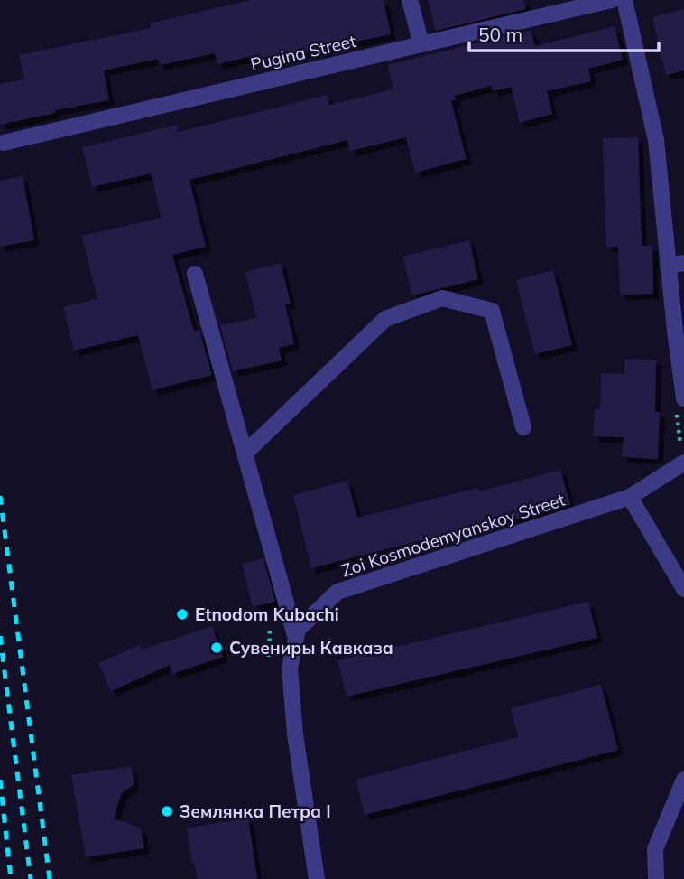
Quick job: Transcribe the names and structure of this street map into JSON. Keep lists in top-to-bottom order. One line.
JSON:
{"streets":{"street":["Pugina Street","Zoi Kosmodemyanskoy Street"]},"places":["Etnodom Kubachi","Сувениры Кавказа","Землянка Петра I"],"scale_bar":"50 m"}
